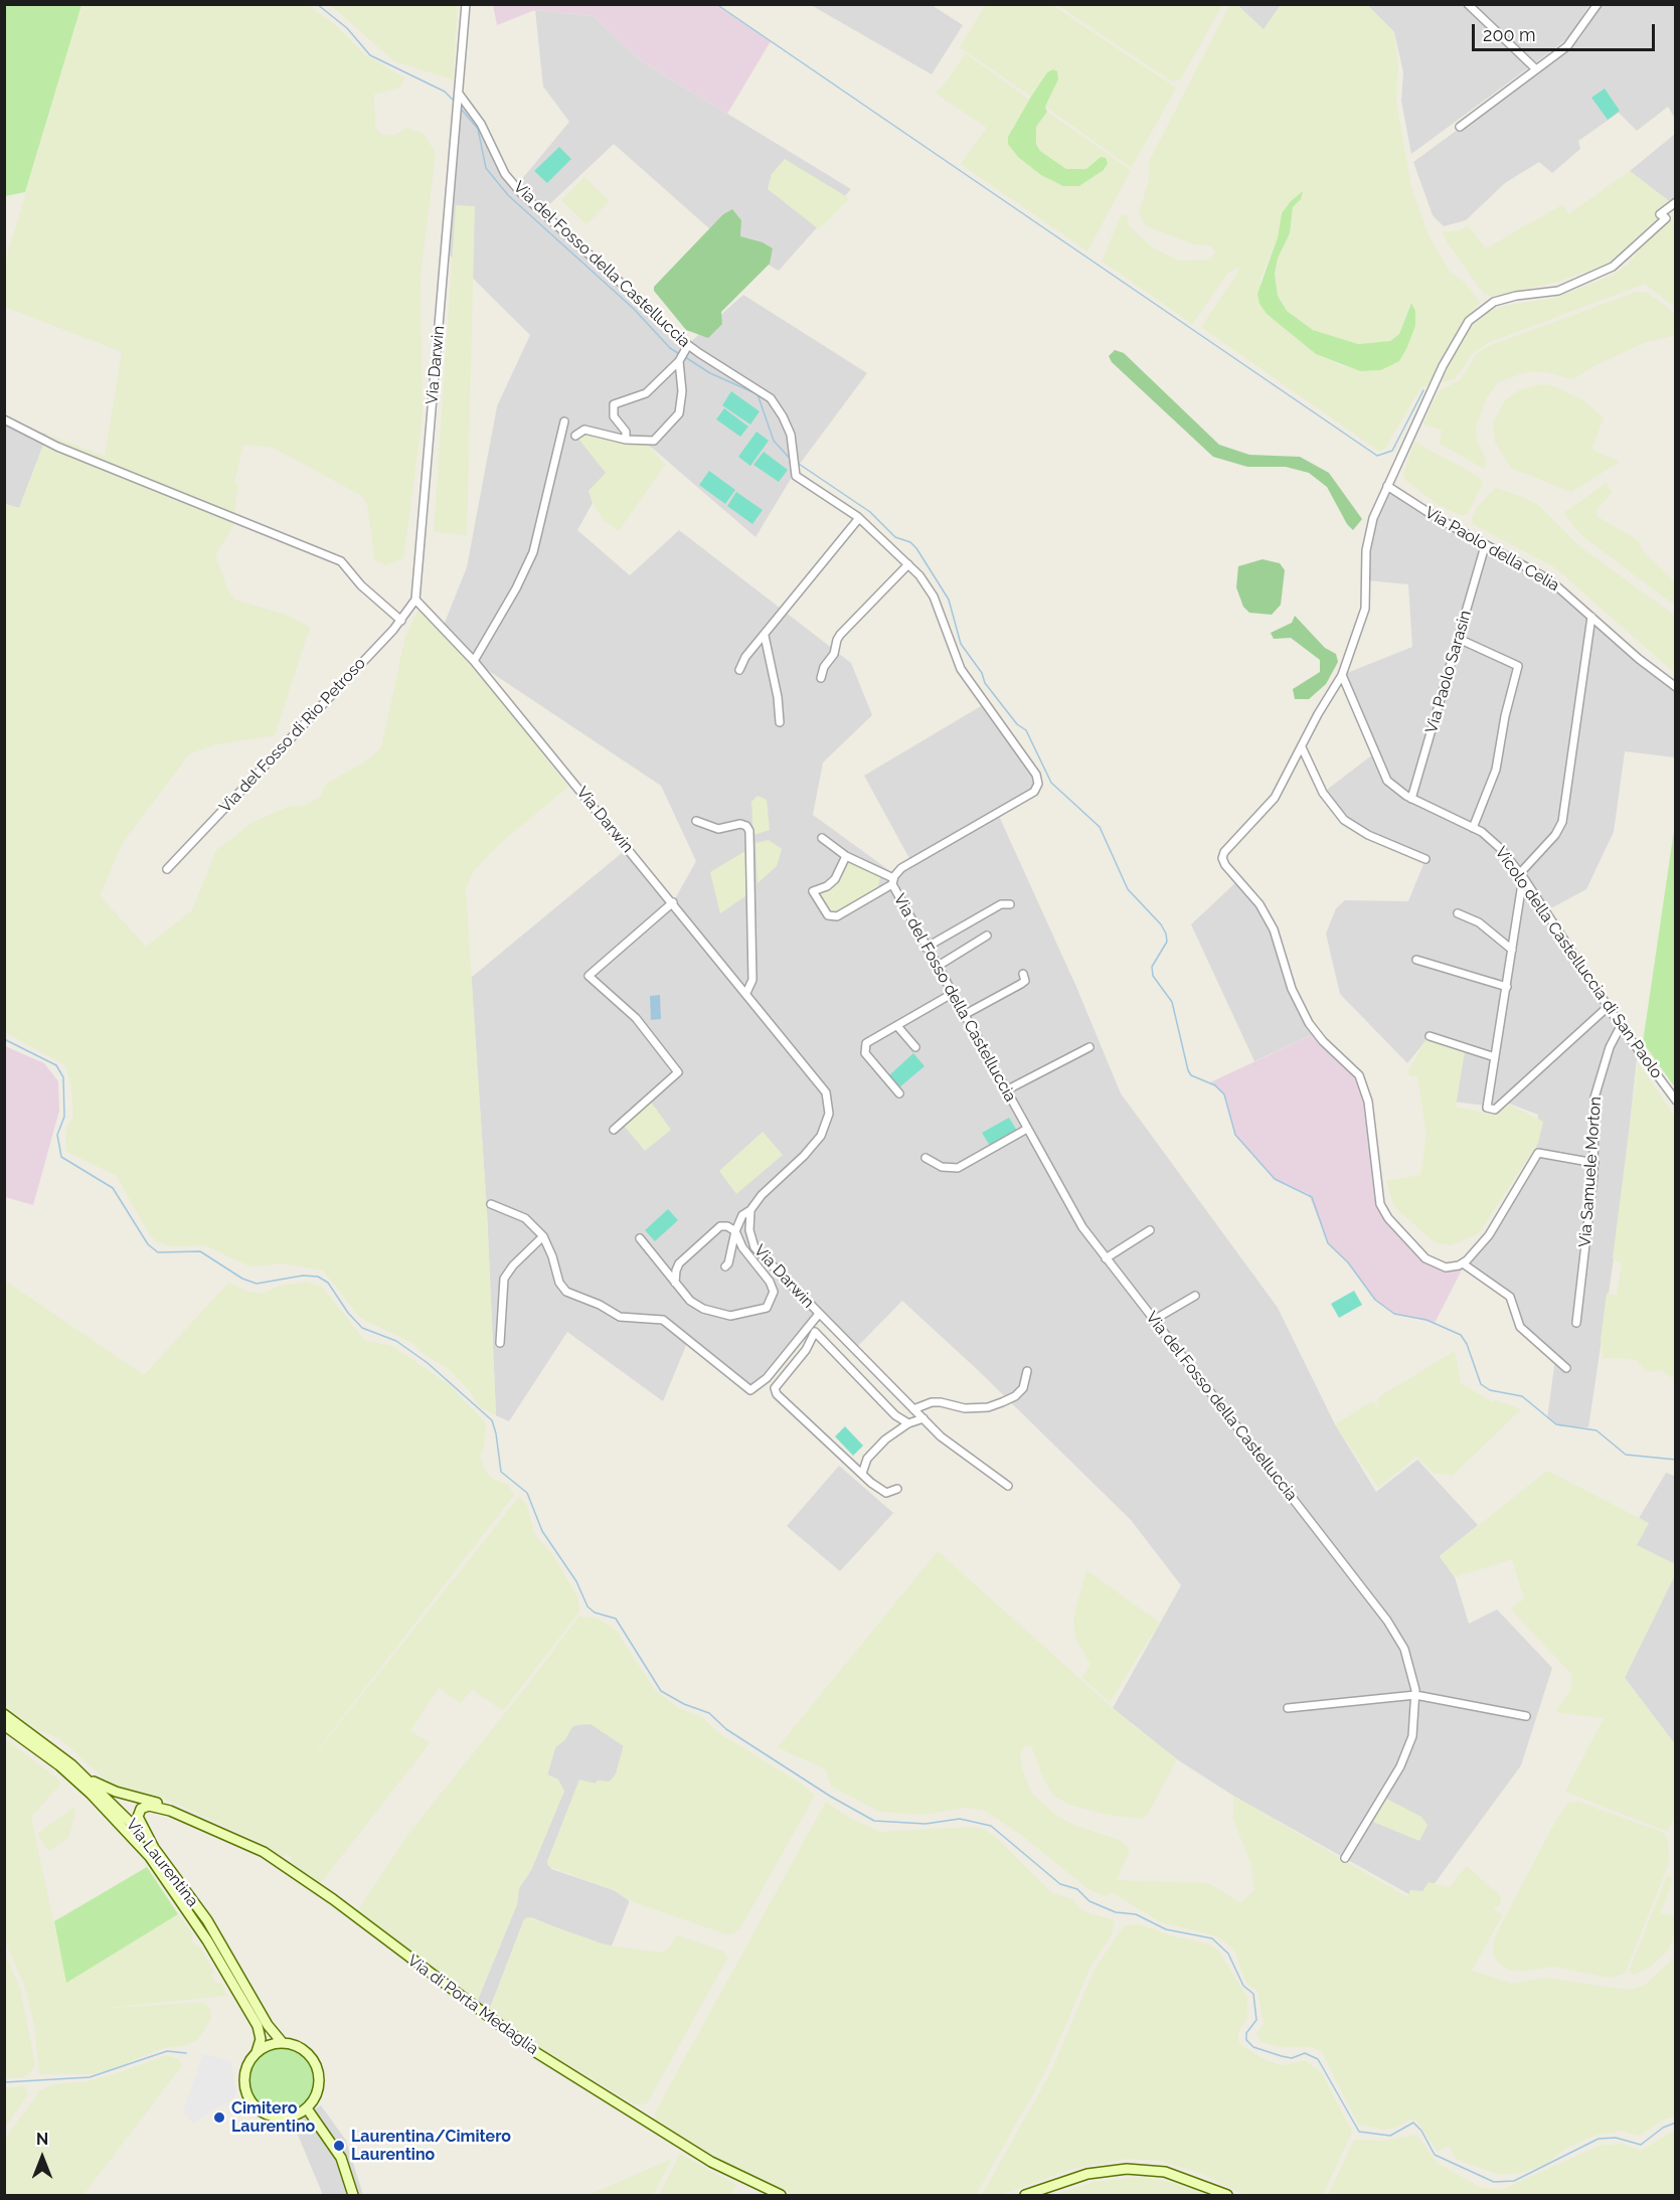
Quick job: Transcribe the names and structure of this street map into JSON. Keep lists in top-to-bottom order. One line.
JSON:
{"streets":{"main road":["Via Laurentina","Via di Porta Medaglia"],"street":["Via del Fosso della Castelluccia","Via Darwin","Via Paolo della Celia","Via Paolo Sarasin","Via del Fosso di Rio Petroso","Vicolo della Castelluccia di San Paolo","Via Samuele Morton"]},"crossings":[["Via del Fosso della Castelluccia","Via Darwin"],["Via Darwin","Via del Fosso di Rio Petroso"],["Via Paolo della Celia","Via Paolo Sarasin"],["Via Paolo Sarasin","Vicolo della Castelluccia di San Paolo"],["Vicolo della Castelluccia di San Paolo","Via Samuele Morton"],["Via Laurentina","Via di Porta Medaglia"]],"places":["Cimitero Laurentino","Laurentina/Cimitero Laurentino"],"scale_bar":"200 m","north":"top"}
